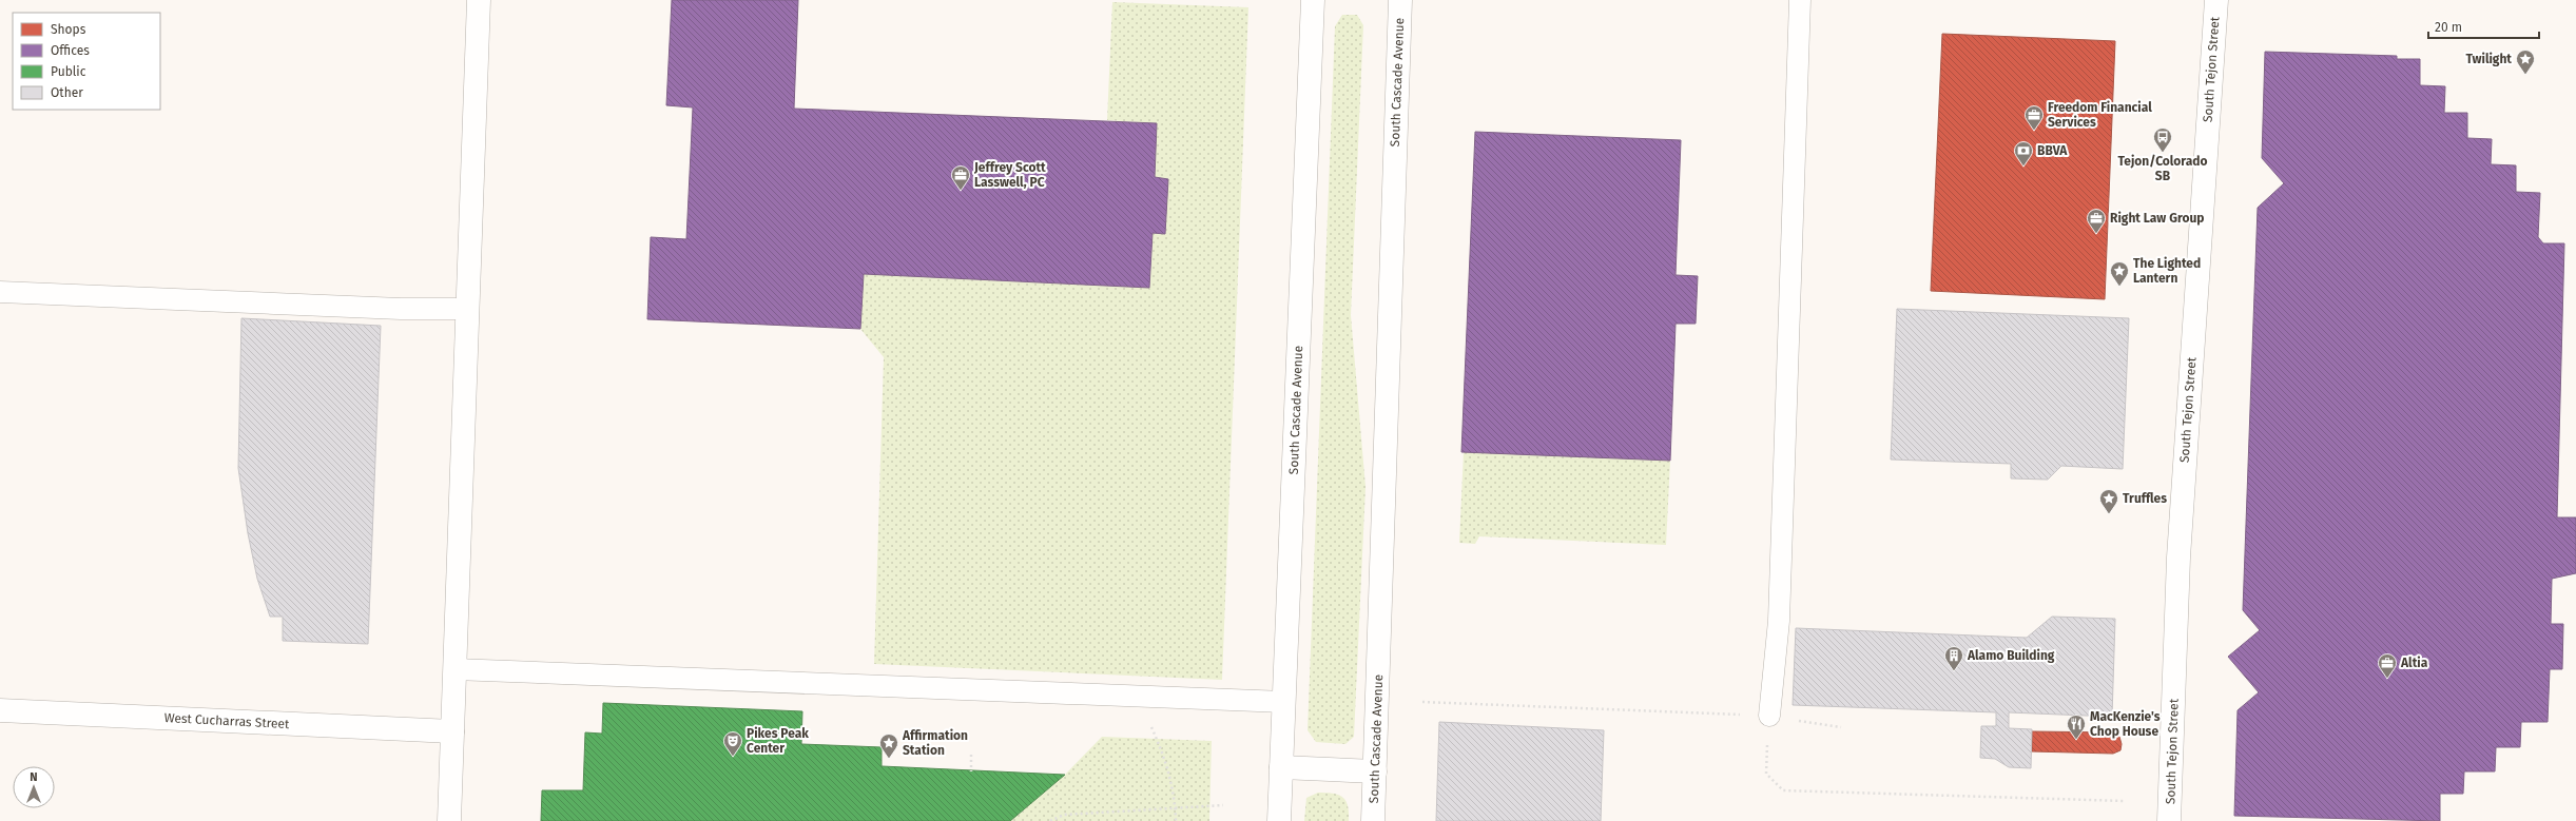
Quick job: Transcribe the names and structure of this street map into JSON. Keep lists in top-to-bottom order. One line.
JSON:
{"streets":{"street":["South Tejon Street","South Cascade Avenue","West Cucharras Street"]},"places":{"place":["Twilight","The Lighted Lantern","Truffles","Affirmation Station"],"office":["Freedom Financial Services","Jeffrey Scott Lasswell, PC","Right Law Group","Altia"],"bus stop":["Tejon/Colorado SB"],"bank":["BBVA"],"building":["Alamo Building"],"restaurant":["MacKenzie's Chop House"],"theatre":["Pikes Peak Center"]},"legend":["Shops","Offices","Public","Other"],"scale_bar":"20 m","north":"top"}
